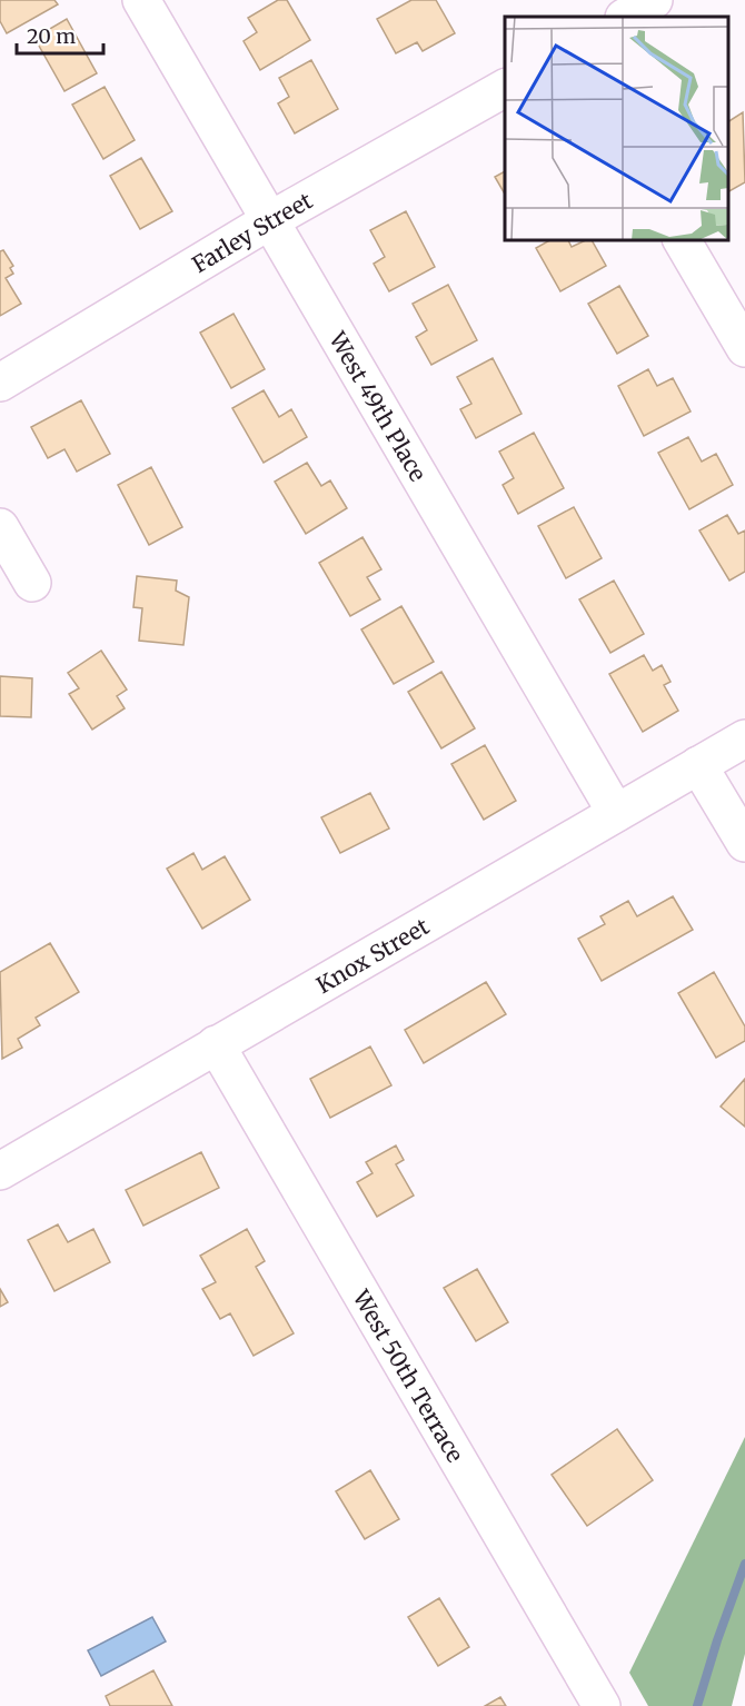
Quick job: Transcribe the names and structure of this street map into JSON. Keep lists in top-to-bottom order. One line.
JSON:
{"streets":{"street":["Farley Street","West 49th Place","Knox Street","West 50th Terrace"]},"crossings":[["Farley Street","West 49th Place"],["West 49th Place","Knox Street"],["Knox Street","West 50th Terrace"]],"scale_bar":"20 m"}
